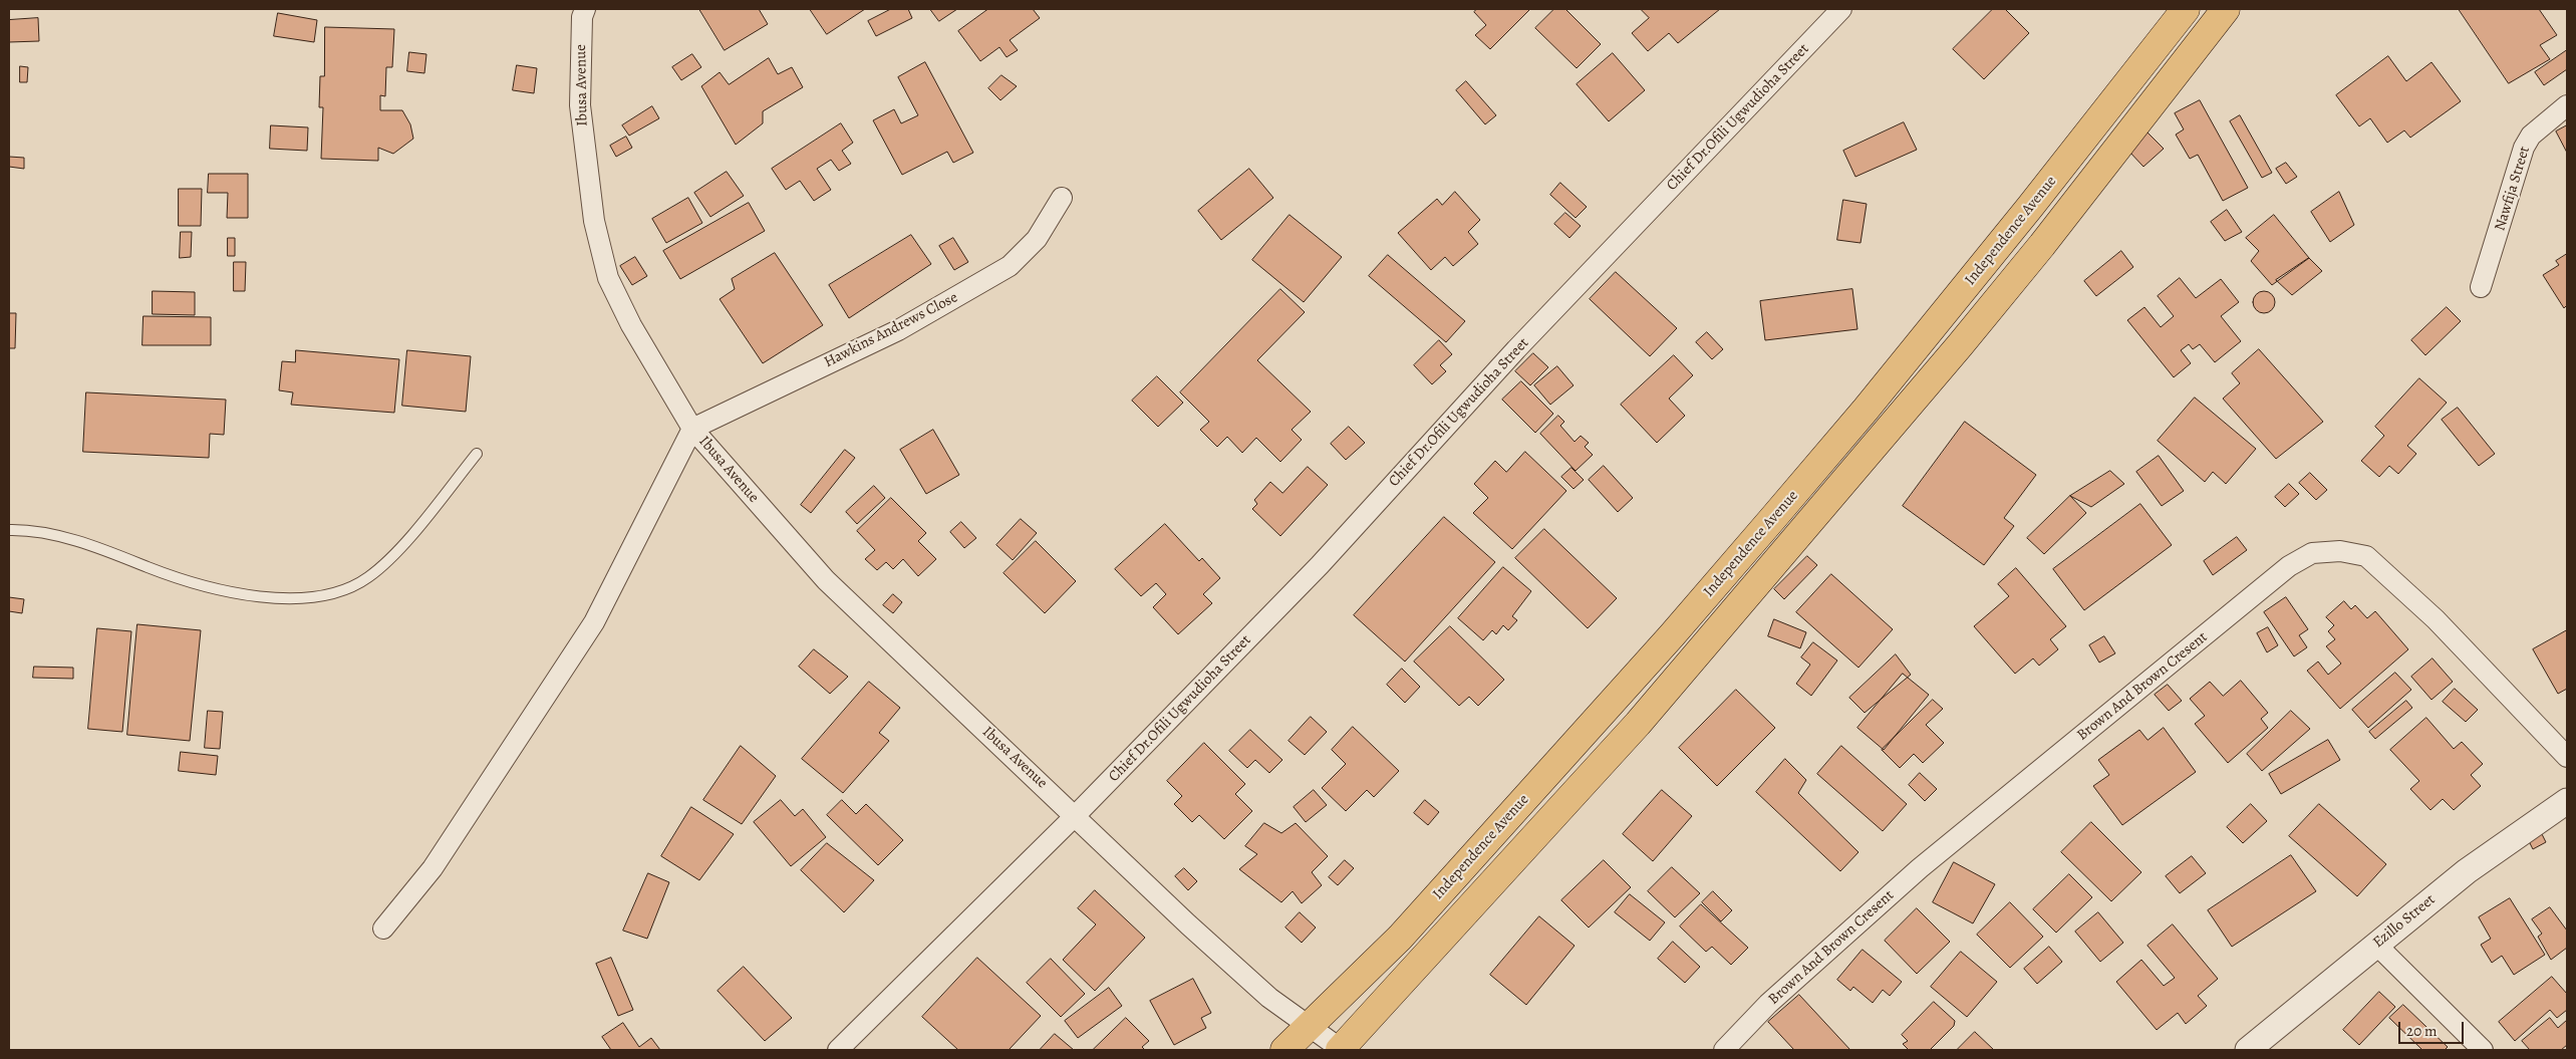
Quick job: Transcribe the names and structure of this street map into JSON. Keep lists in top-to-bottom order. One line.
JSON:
{"streets":{"main road":["Independence Avenue"],"street":["Ibusa Avenue","Chief Dr.Ofili Ugwudioha Street","Nawfija Street","Hawkins Andrews Close","Brown And Brown Cresent","Ezillo Street"]},"crossings":[["Ibusa Avenue","Chief Dr.Ofili Ugwudioha Street"],["Ibusa Avenue","Independence Avenue"],["Ibusa Avenue","Hawkins Andrews Close"]],"scale_bar":"20 m"}
